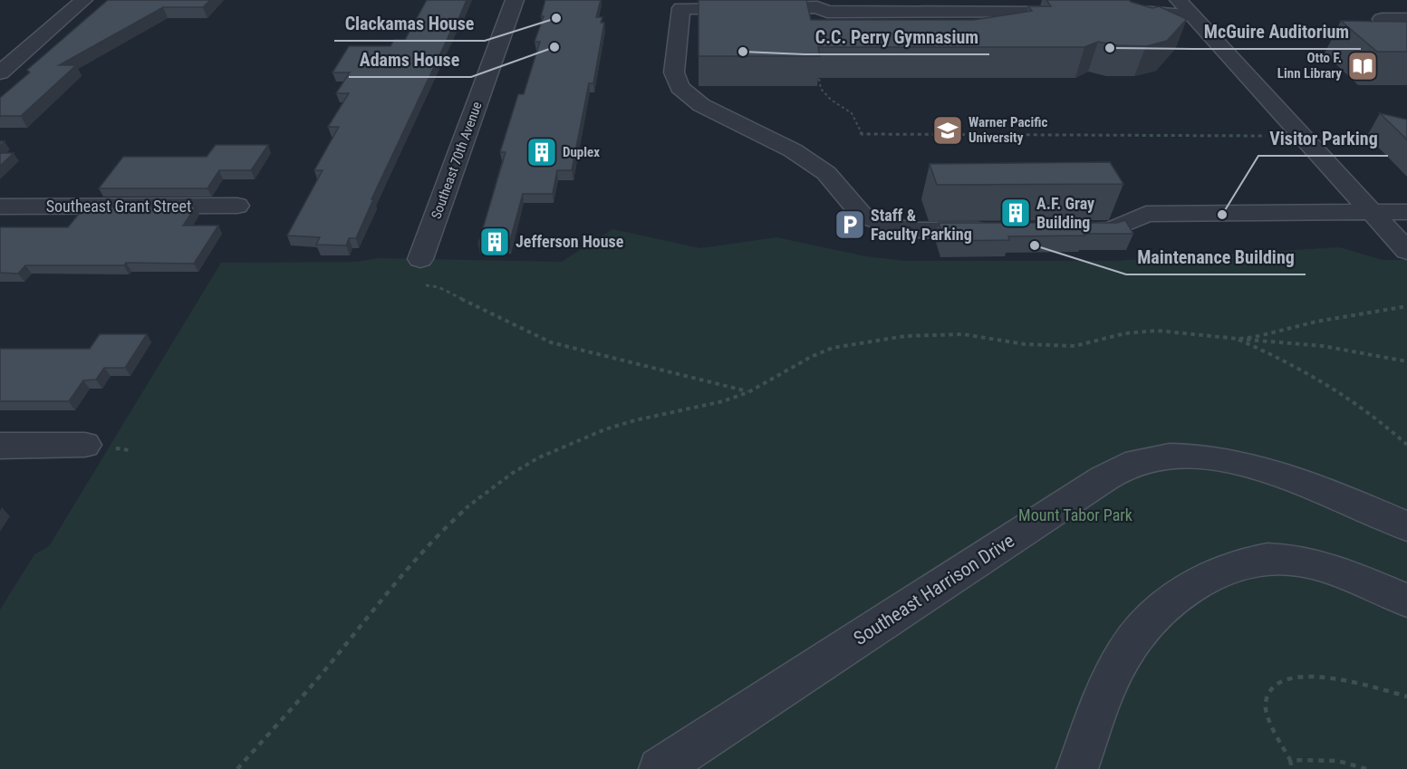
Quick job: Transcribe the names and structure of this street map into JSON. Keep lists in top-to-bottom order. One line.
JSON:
{"streets":{"street":["Southeast 70th Avenue","Southeast Grant Street","Southeast Harrison Drive"]},"parks":["Mount Tabor Park"],"places":{"other":["Clackamas House","Adams House","McGuire Auditorium","C.C. Perry Gymnasium","Visitor Parking","Maintenance Building"],"library":["Otto F. Linn Library"],"school or university":["Warner Pacific University"],"building":["Duplex","A.F. Gray Building","Jefferson House"],"parking":["Staff & Faculty Parking"]}}
